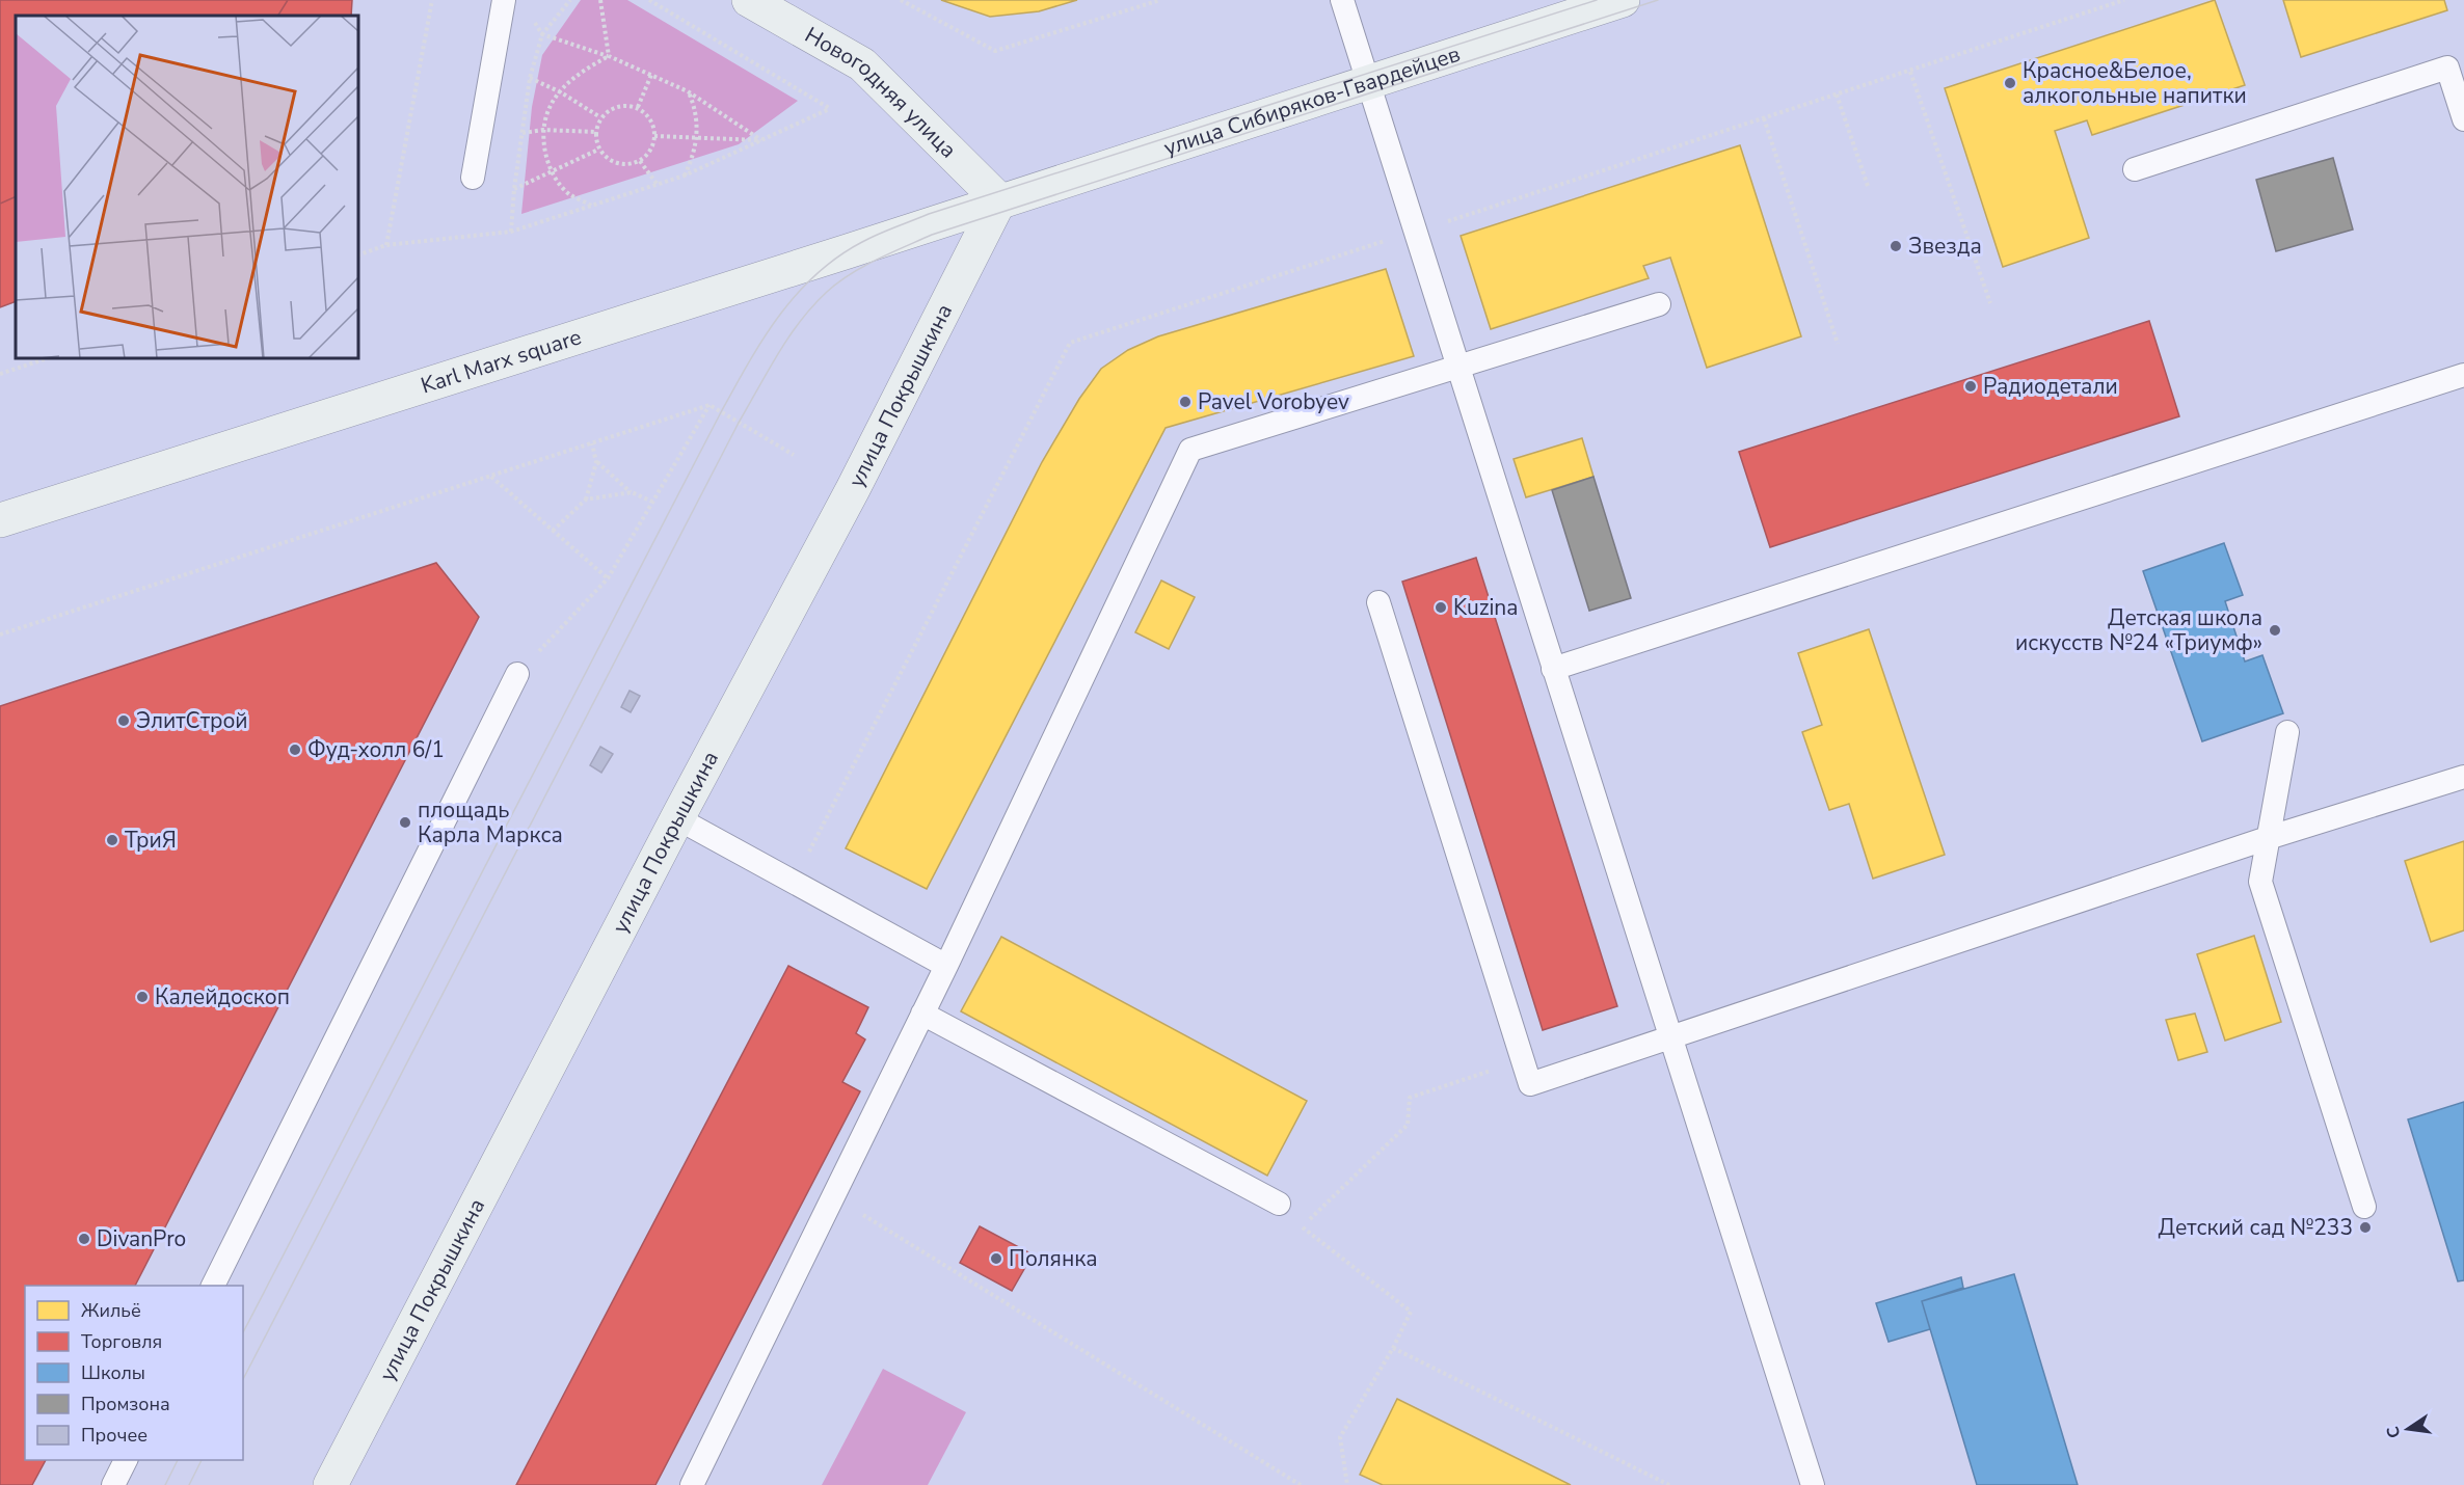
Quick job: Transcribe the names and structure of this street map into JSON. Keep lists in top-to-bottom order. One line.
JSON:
{"streets":{"main road":["Новогодняя улица","улица Сибиряков-Гвардейцев","Karl Marx square","улица Покрышкина"]},"crossings":[["Новогодняя улица","улица Сибиряков-Гвардейцев"],["Новогодняя улица","Karl Marx square"],["Новогодняя улица","улица Покрышкина"],["улица Сибиряков-Гвардейцев","Karl Marx square"],["улица Сибиряков-Гвардейцев","улица Покрышкина"],["Karl Marx square","улица Покрышкина"]],"places":["Красное&Белое, алкогольные напитки","Звезда","Радиодетали","Pavel Vorobyev","Kuzina","Детская школа искусств №24 «Триумф»","ЭлитСтрой","Фуд-холл 6/1","площадь Карла Маркса","ТриЯ","Калейдоскоп","Детский сад №233","DivanPro","Полянка"],"legend":["Жильё","Торговля","Школы","Промзона","Прочее"],"north":"left"}
